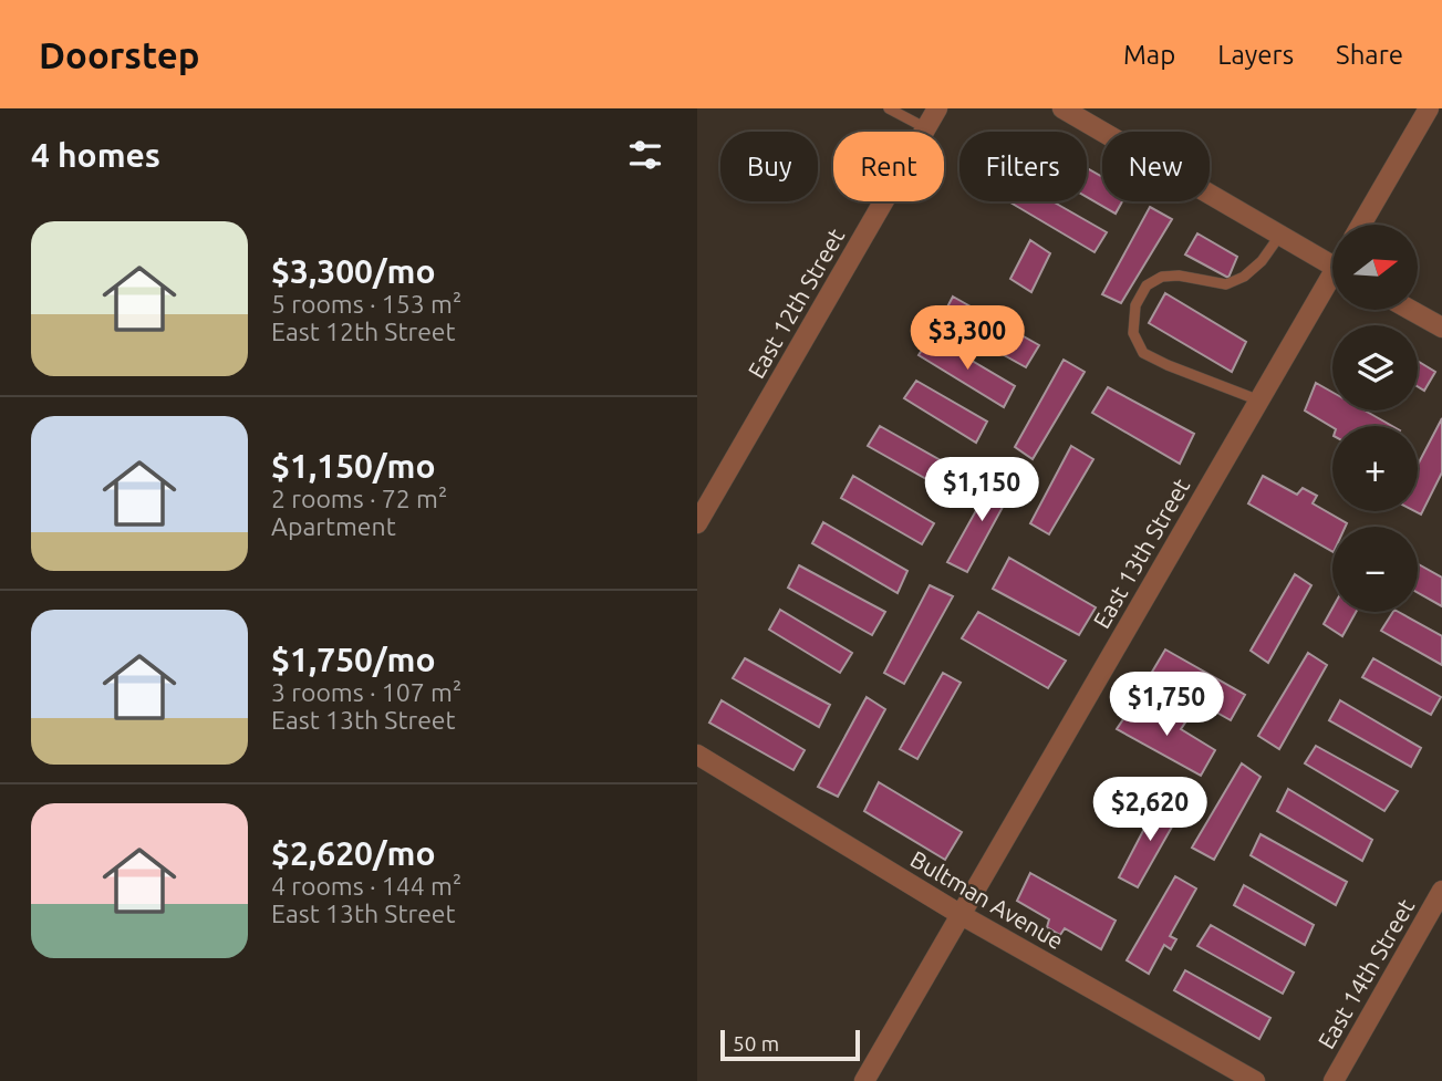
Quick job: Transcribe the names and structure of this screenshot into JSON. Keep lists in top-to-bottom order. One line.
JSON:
{"streets":{"street":["East 12th Street","East 13th Street","Bultman Avenue","East 14th Street"]},"crossings":[["East 13th Street","Bultman Avenue"]],"scale_bar":"50 m","north":"right","page":{"header":"Doorstep","nav":["Map","Layers","Share"],"heading":"4 homes","chip":["Buy","Rent","Filters","New"],"list":[{"name":"$3,300/mo","note":"5 rooms · 153 m² · East 12th Street"},{"name":"$1,150/mo","note":"2 rooms · 72 m² · Apartment"},{"name":"$1,750/mo","note":"3 rooms · 107 m² · East 13th Street"},{"name":"$2,620/mo","note":"4 rooms · 144 m² · East 13th Street"}],"map_buttons":["+","−"],"price":["$3,300","$1,150","$1,750","$2,620"],"scale":"50 m"}}
